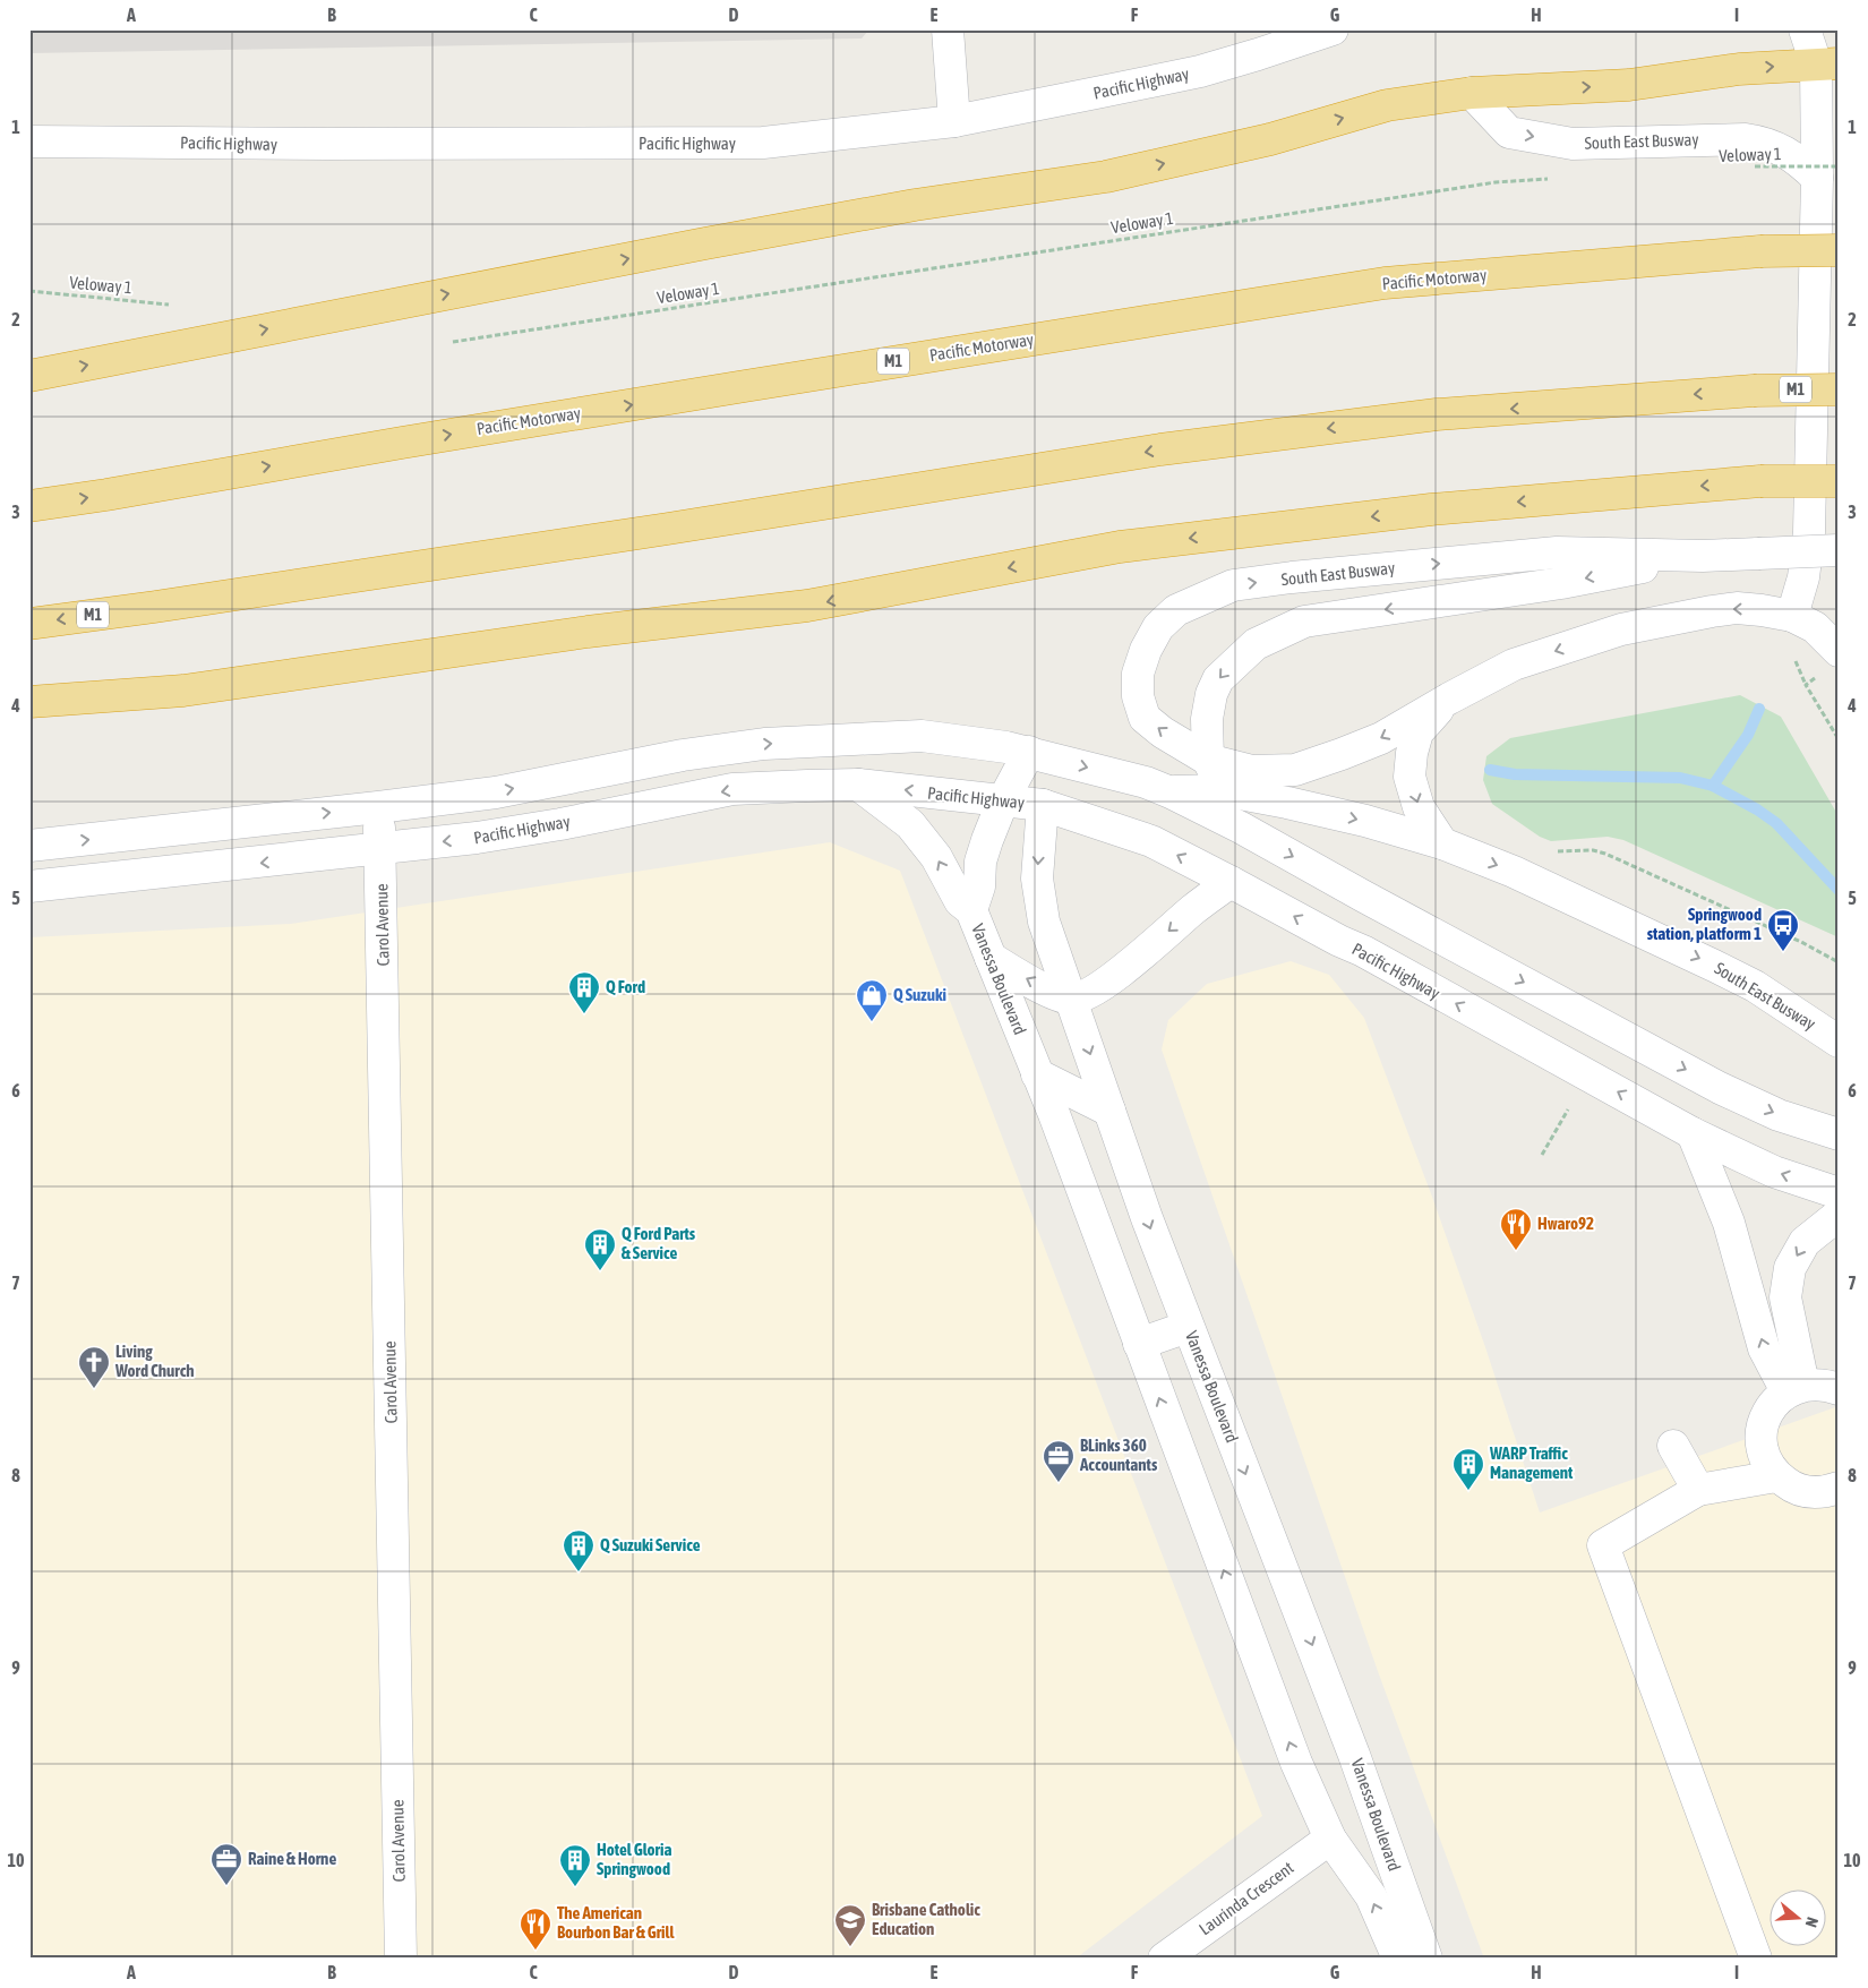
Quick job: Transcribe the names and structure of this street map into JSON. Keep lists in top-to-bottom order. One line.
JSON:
{"streets":{"highway":["Pacific Motorway","M1"],"street":["Pacific Highway","South East Busway","Carol Avenue","Vanessa Boulevard","Laurinda Crescent"],"path":["Veloway 1"]},"crossings":[["Pacific Highway","Carol Avenue"],["Pacific Highway","Vanessa Boulevard"],["South East Busway","Veloway 1"],["Vanessa Boulevard","Laurinda Crescent"]],"places":{"bus stop":["Springwood station, platform 1"],"building":["Q Ford","Q Ford Parts & Service","WARP Traffic Management","Q Suzuki Service","Hotel Gloria Springwood"],"shop":["Q Suzuki"],"restaurant":["Hwaro92","The American Bourbon Bar & Grill"],"church":["Living Word Church"],"office":["BLinks 360 Accountants","Raine & Horne"],"school or university":["Brisbane Catholic Education"]},"north":"right","grid":{"columns":["A","B","C","D","E","F","G","H","I"],"rows":["1","2","3","4","5","6","7","8","9","10"]}}
